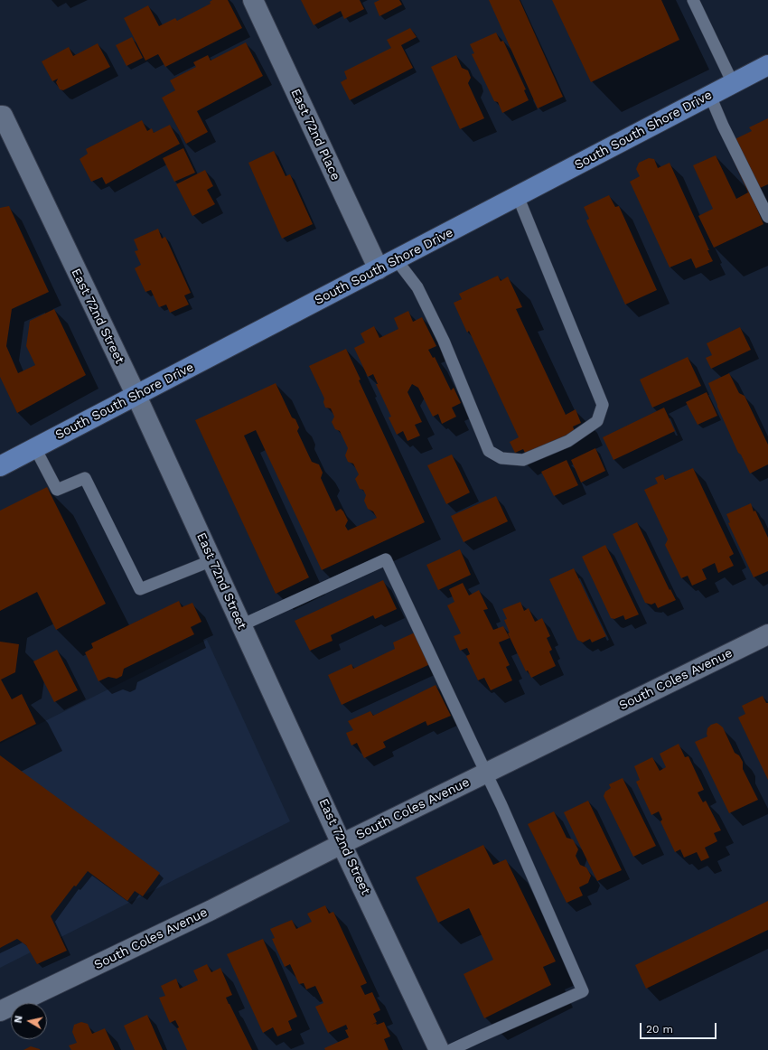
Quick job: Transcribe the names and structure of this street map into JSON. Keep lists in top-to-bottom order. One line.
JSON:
{"streets":{"main road":["South South Shore Drive"],"street":["East 72nd Place","East 72nd Street","South Coles Avenue"]},"crossings":[["South South Shore Drive","East 72nd Place"],["South South Shore Drive","East 72nd Street"],["East 72nd Street","South Coles Avenue"]],"scale_bar":"20 m","north":"left"}
